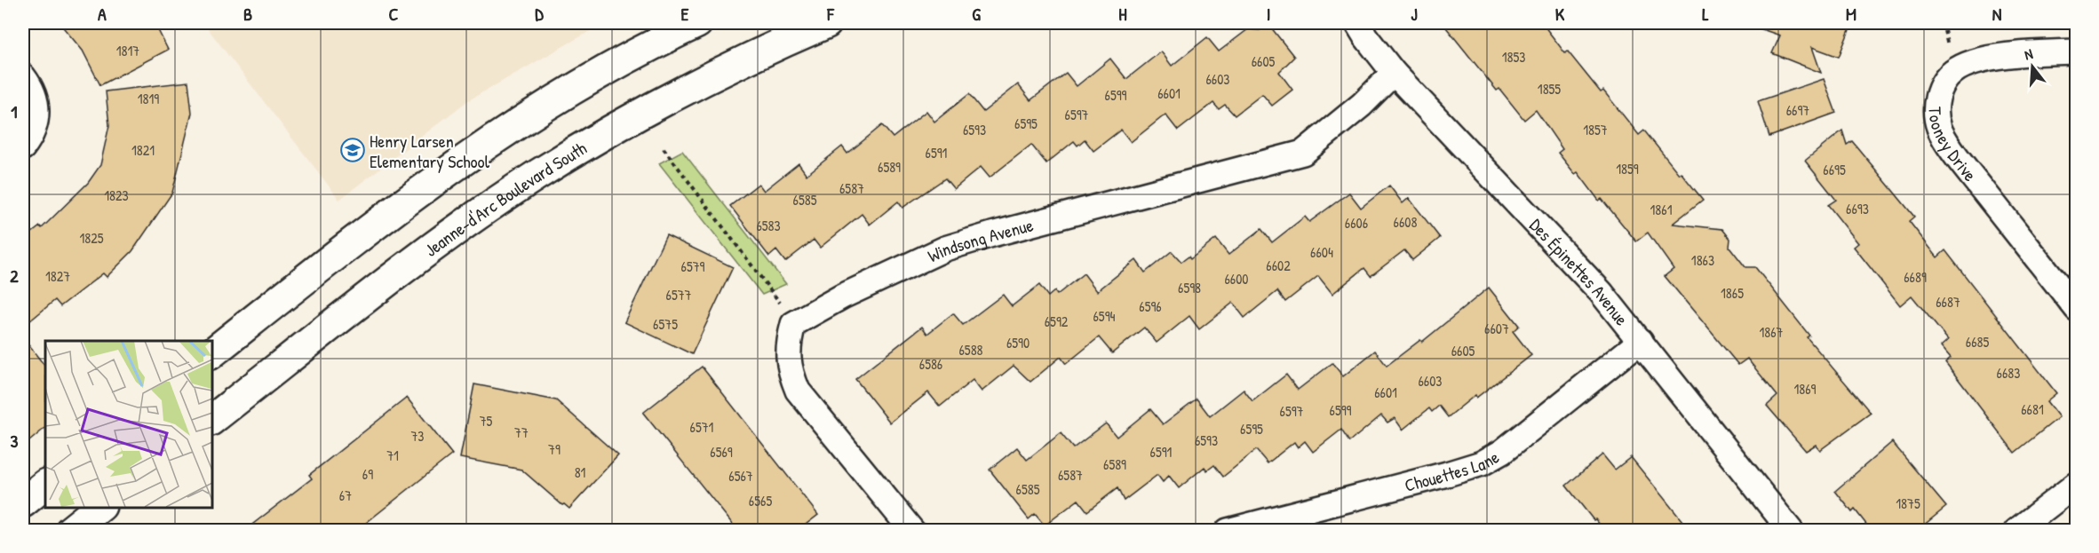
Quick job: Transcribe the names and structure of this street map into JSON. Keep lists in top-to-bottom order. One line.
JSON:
{"streets":{"main road":["Jeanne-d'Arc Boulevard South"],"street":["Tooney Drive","Windsong Avenue","Des Épinettes Avenue","Chouettes Lane"]},"crossings":[["Windsong Avenue","Des Épinettes Avenue"],["Des Épinettes Avenue","Chouettes Lane"]],"places":{"school or university":["Henry Larsen Elementary School"]},"house_numbers":["1817","1853","6605","6603","1855","6601","6599","1819","6697","6597","6595","6593","1857","1821","6591","6589","1859","6695","6587","1823","6585","6693","1861","6608","6606","6583","1825","6604","1863","6602","6579","1827","6689","6600","6598","1865","6577","6687","6596","6594","6592","6575","6607","1867","6685","6590","6588","6605","6586","6683","6603","1869","6601","6681","6599","6597","75","6571","6595","77","73","6593","79","6569","6591","71","6589","81","69","6587","6567","6585","67","6565","1875"],"north":"top","grid":{"columns":["A","B","C","D","E","F","G","H","I","J","K","L","M","N"],"rows":["1","2","3"]}}
